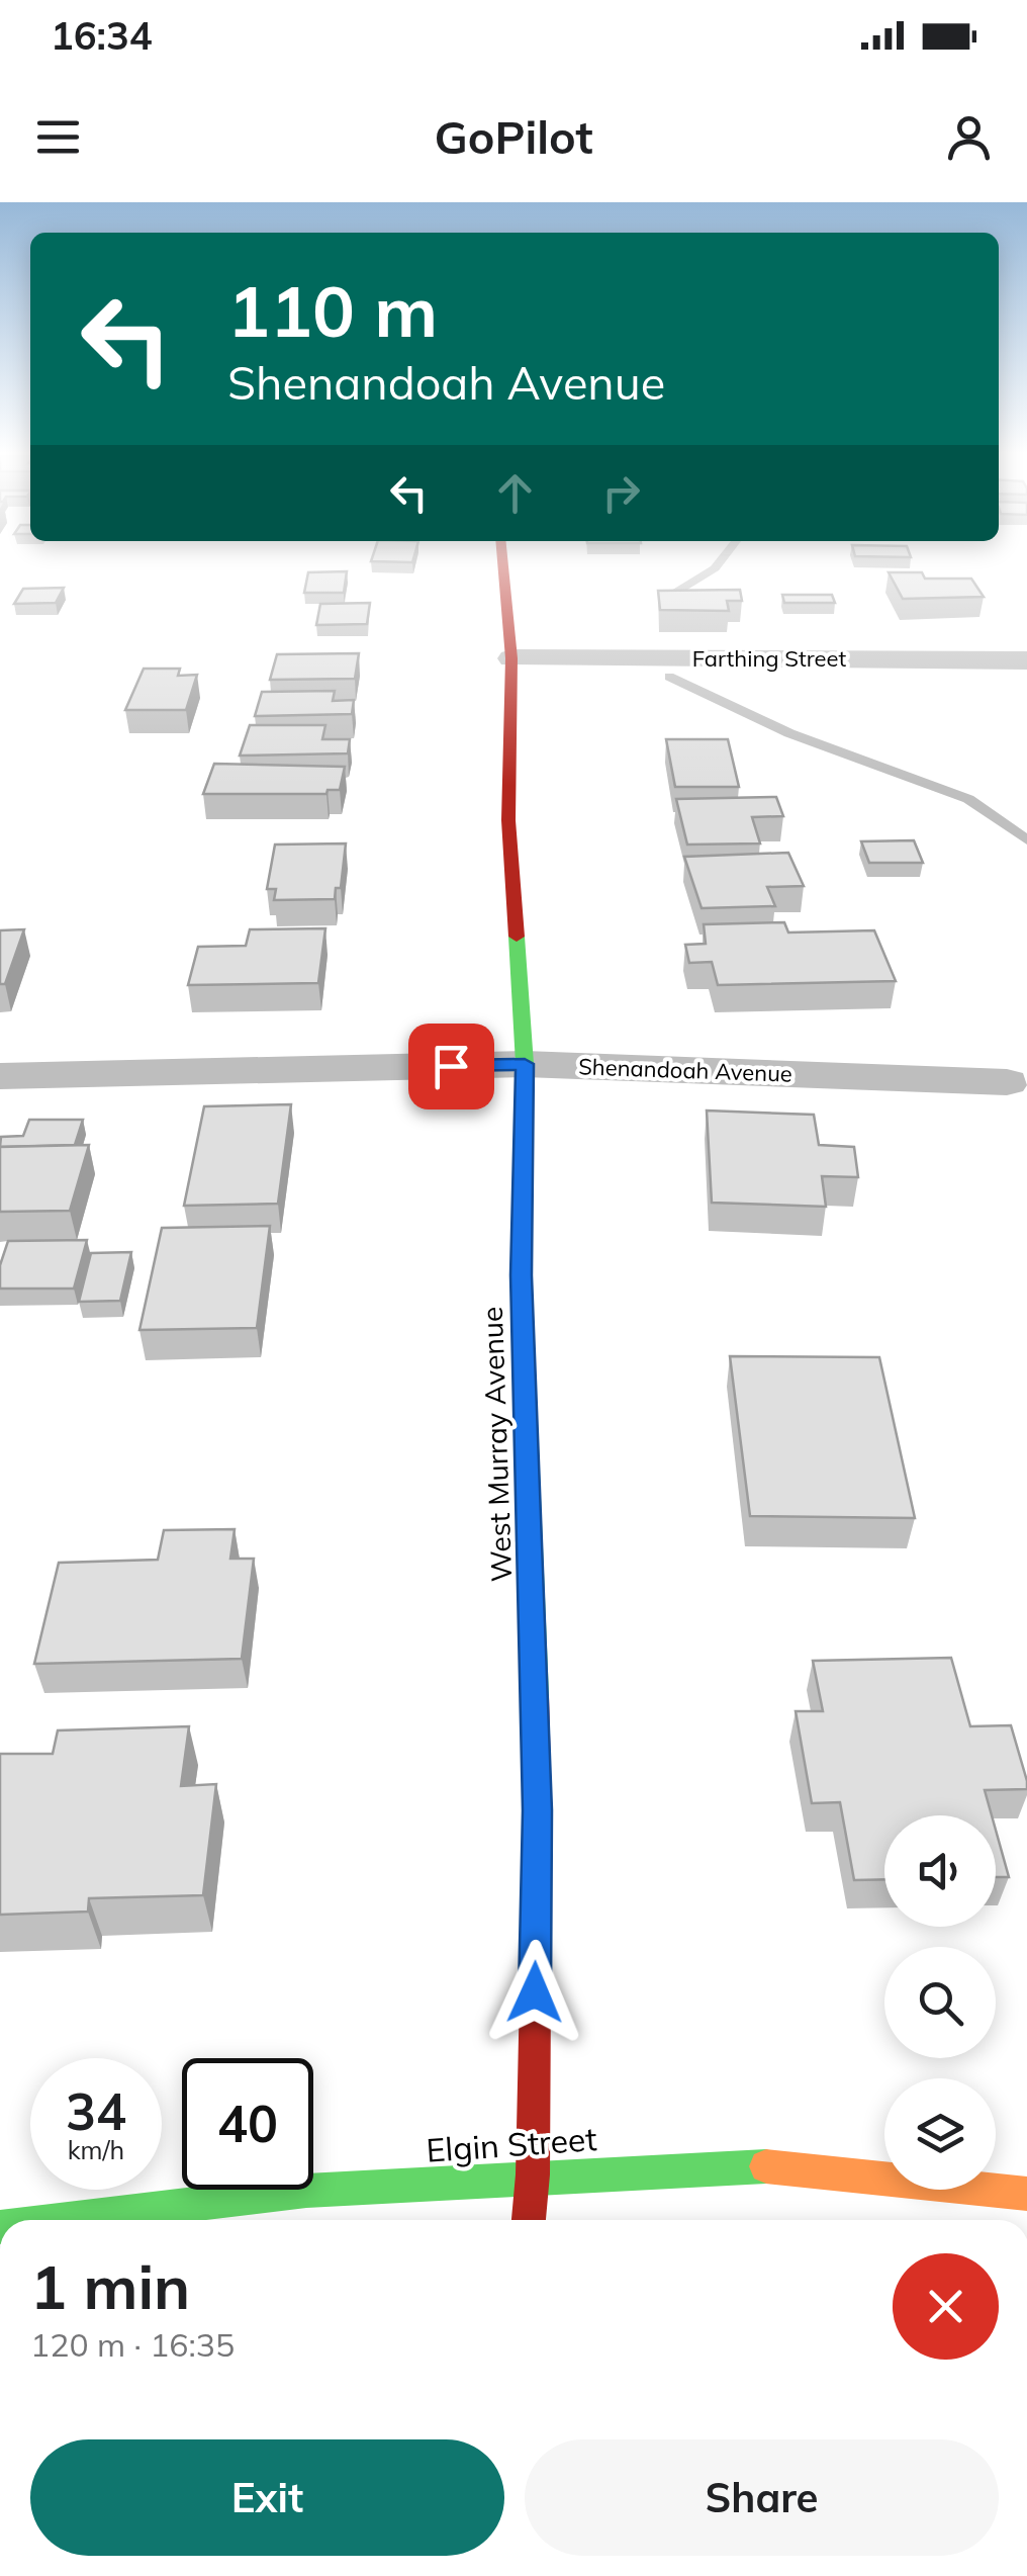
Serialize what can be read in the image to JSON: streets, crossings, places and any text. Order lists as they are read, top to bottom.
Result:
{
  "streets": {
    "street": [
      "Farthing Street",
      "Shenandoah Avenue",
      "West Murray Avenue",
      "Elgin Street"
    ]
  },
  "crossings": [
    ["Farthing Street", "West Murray Avenue"],
    ["Shenandoah Avenue", "West Murray Avenue"],
    ["West Murray Avenue", "Elgin Street"]
  ],
  "page": {
    "status": "16:34",
    "header": "GoPilot",
    "turn": ["110 m", "Shenandoah Avenue"],
    "speed": "34 km/h",
    "limit": "40",
    "heading": ["1 min", "120 m · 16:35"],
    "buttons": ["Exit", "Share"]
  }
}
